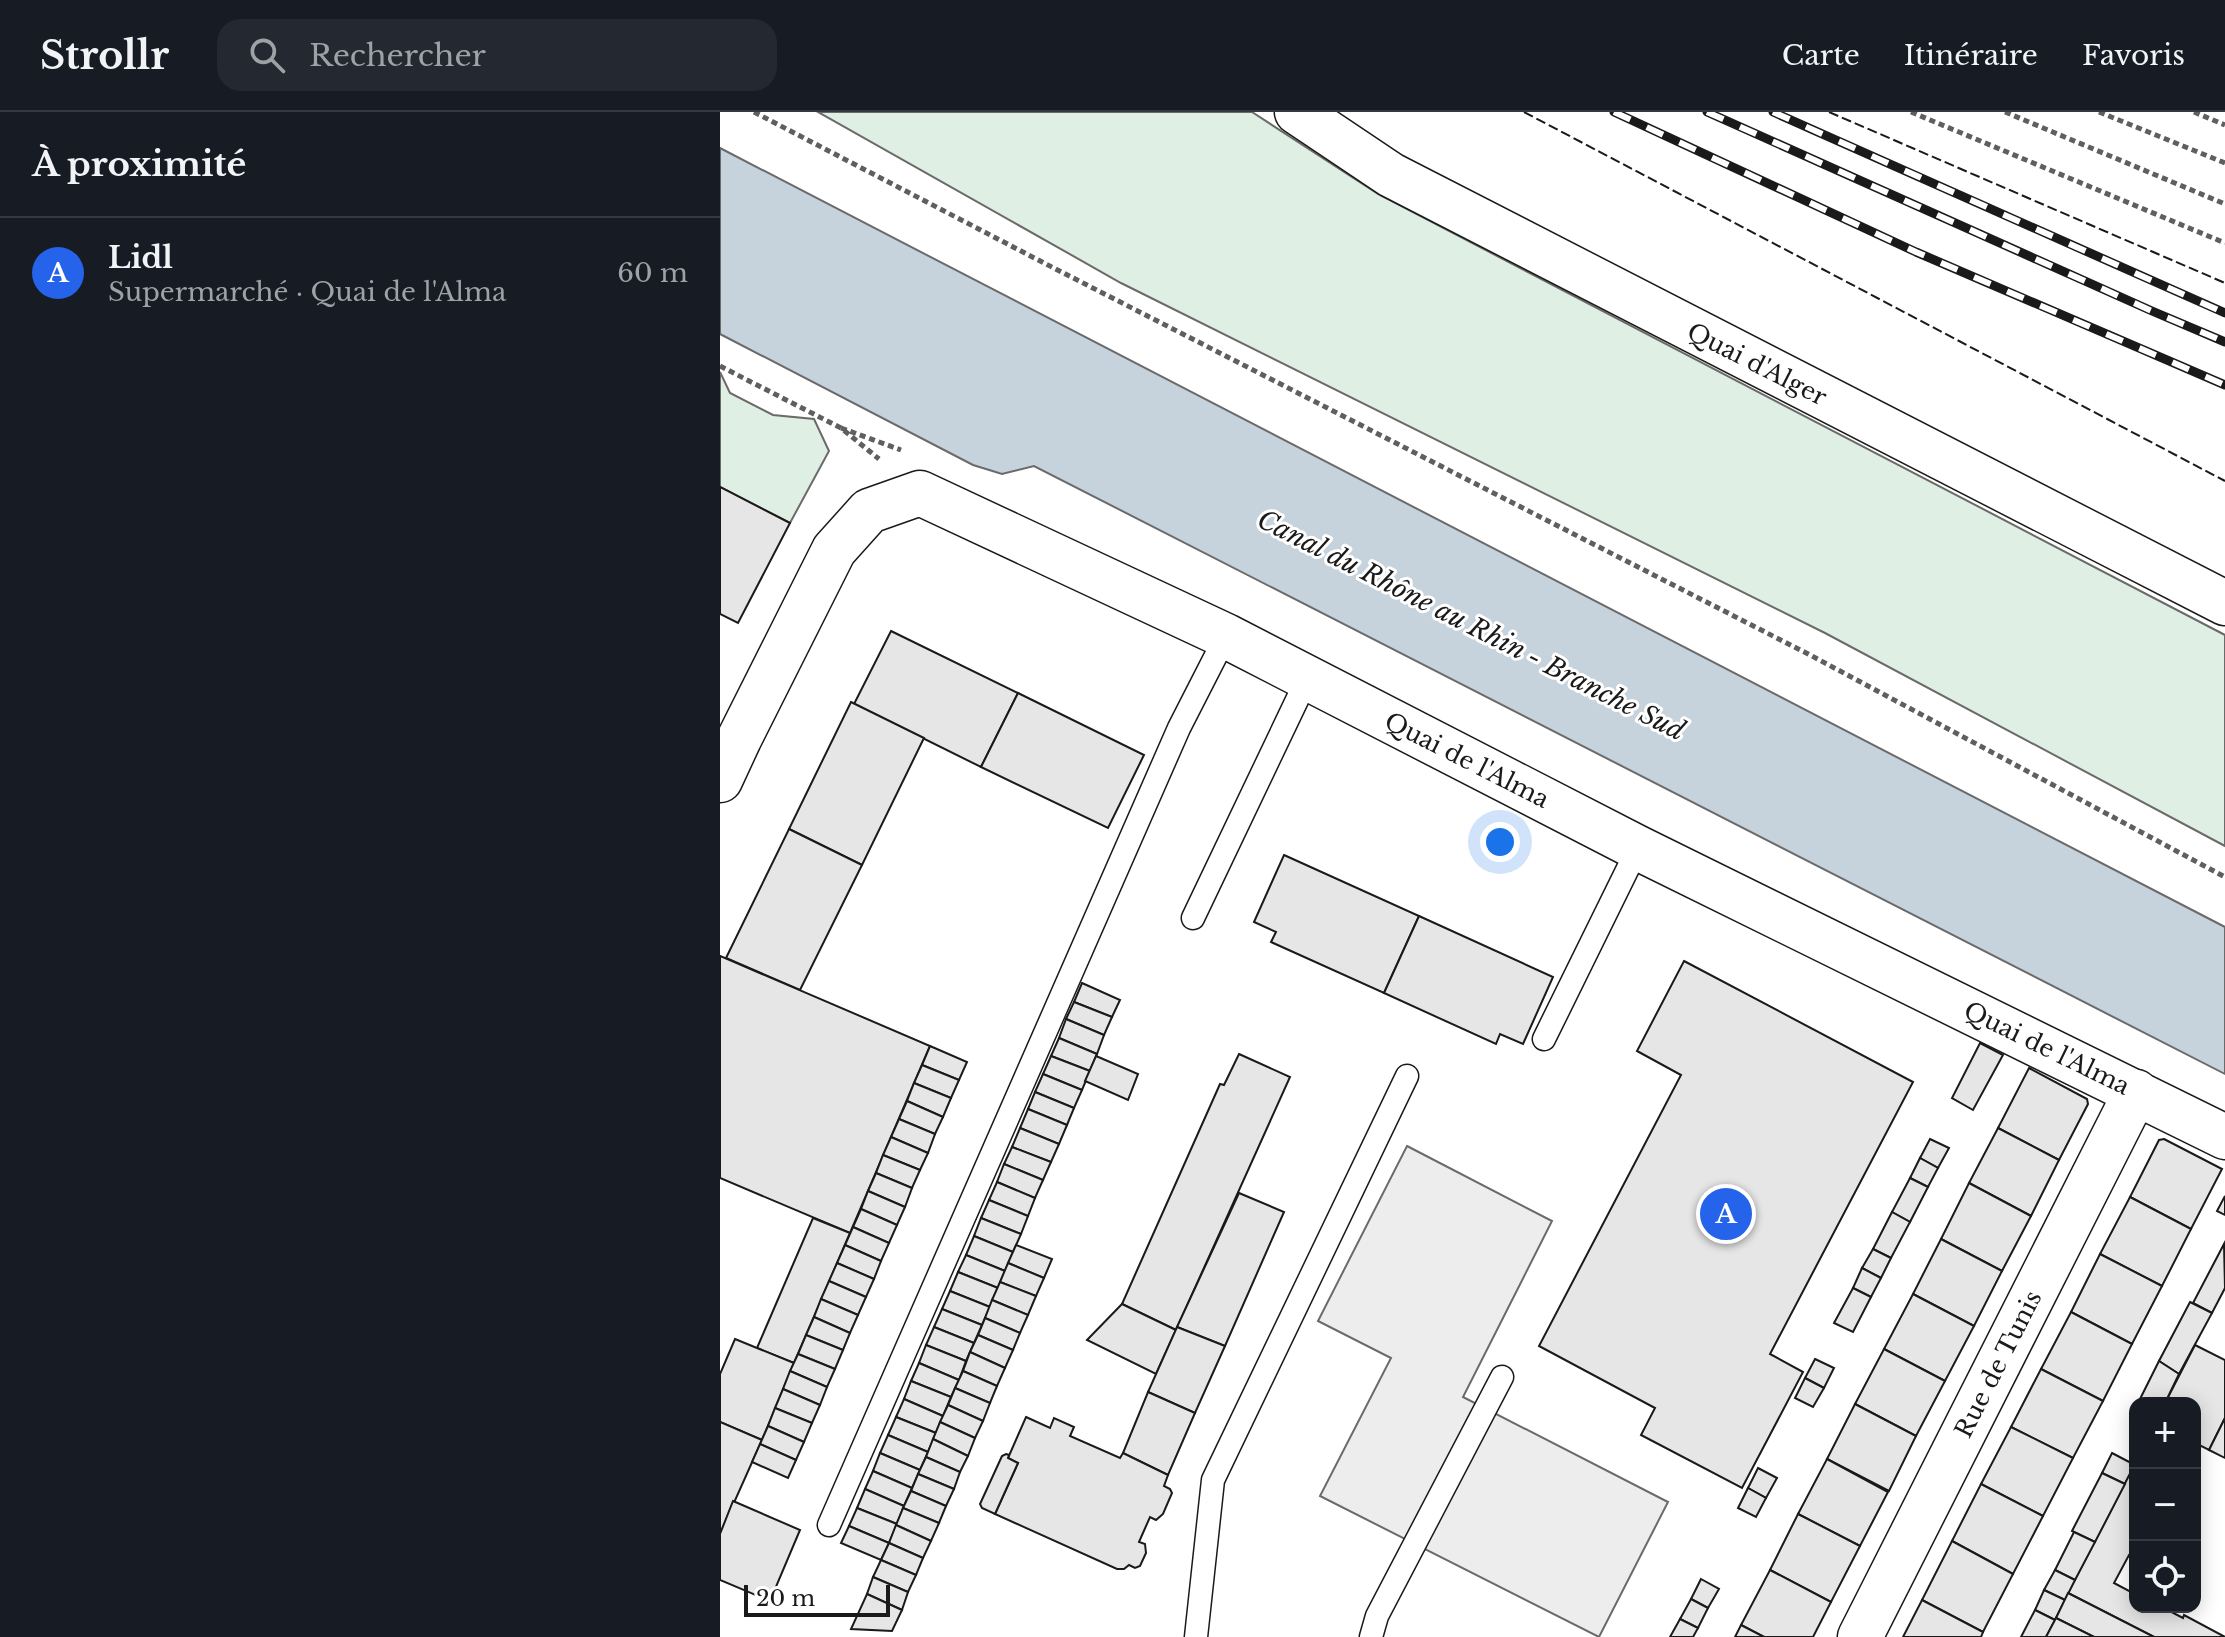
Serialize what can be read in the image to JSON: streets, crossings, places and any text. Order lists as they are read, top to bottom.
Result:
{
  "streets": {
    "street": ["Quai d'Alger", "Quai de l'Alma", "Rue de Tunis"]
  },
  "crossings": [
    ["Quai de l'Alma", "Rue de Tunis"]
  ],
  "water": ["Canal du Rhône au Rhin - Branche Sud"],
  "scale_bar": "20 m",
  "page": {
    "header": "Strollr",
    "search": "Rechercher",
    "nav": ["Carte", "Itinéraire", "Favoris"],
    "heading": "À proximité",
    "list": [
      {
        "mark": "A",
        "name": "Lidl",
        "note": "Supermarché · Quai de l'Alma",
        "value": "60 m"
      }
    ],
    "pins": "A",
    "map_buttons": ["+", "−"],
    "scale": "20 m"
  }
}
